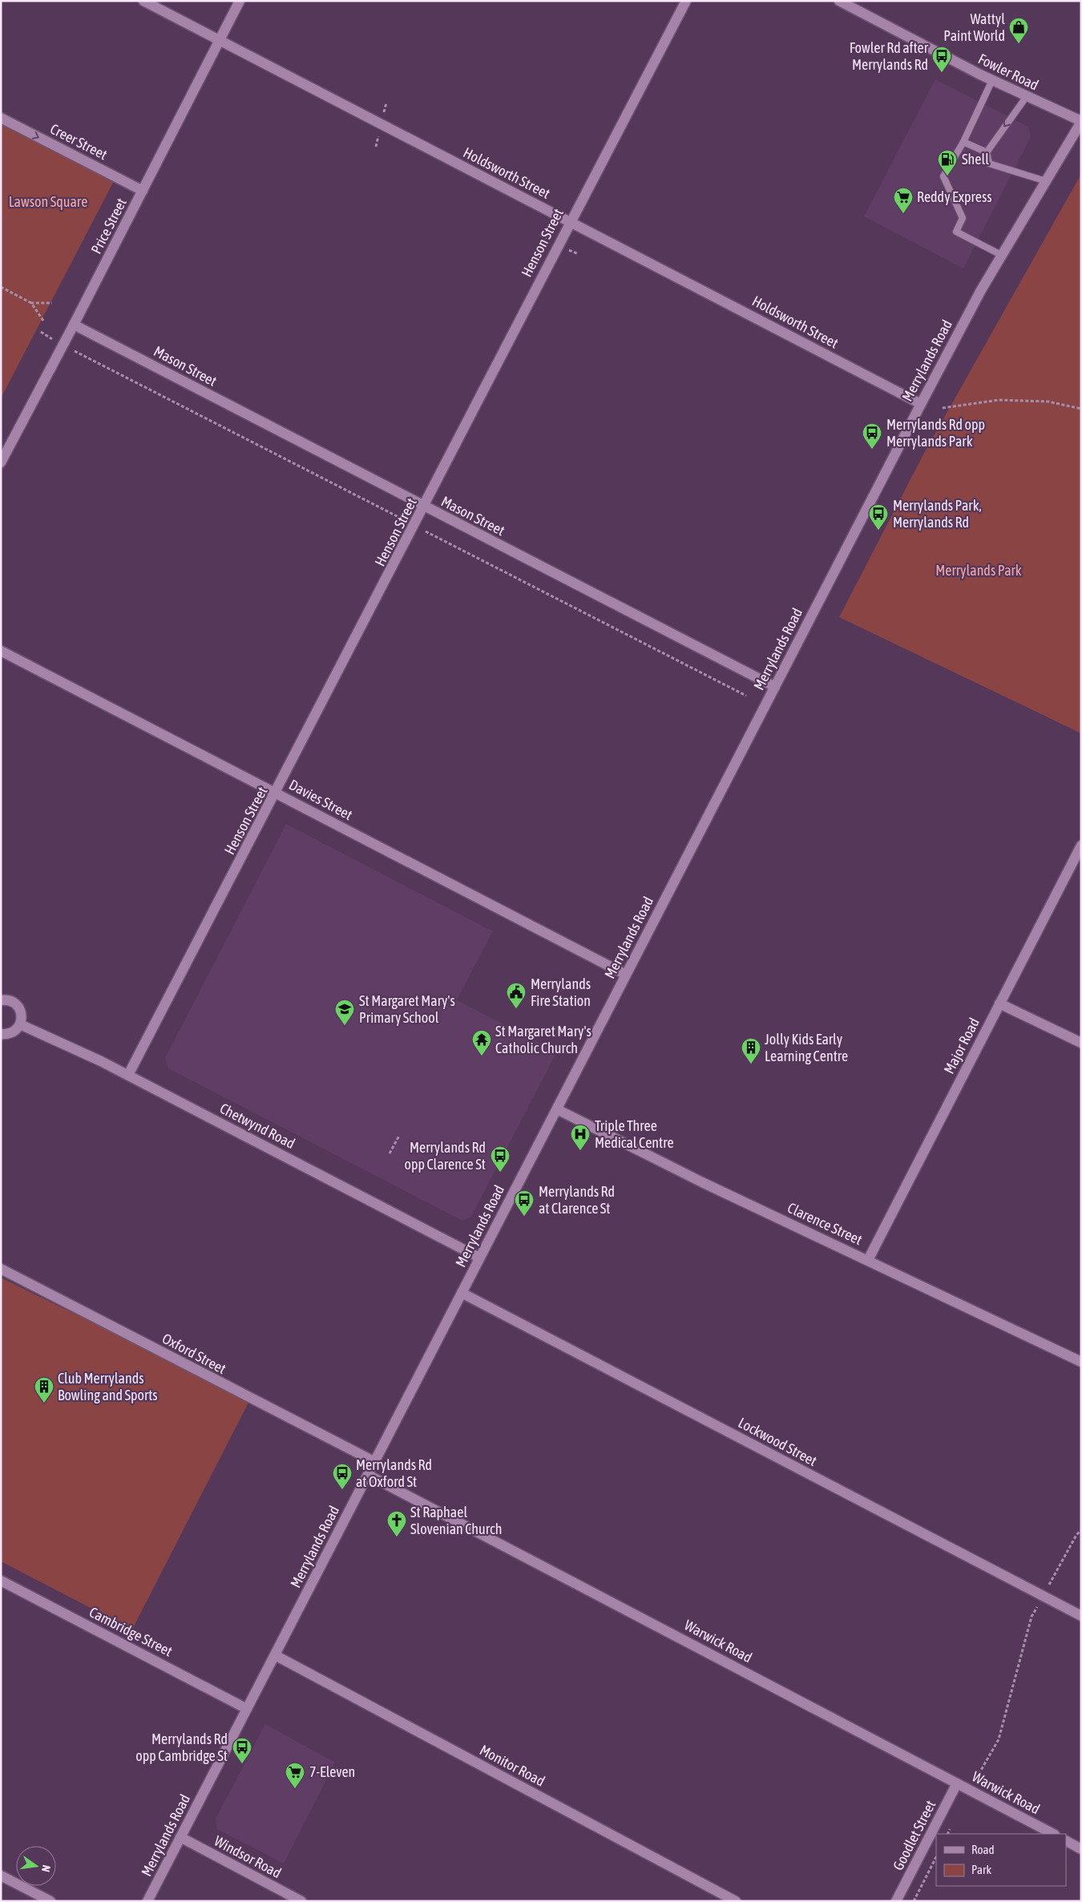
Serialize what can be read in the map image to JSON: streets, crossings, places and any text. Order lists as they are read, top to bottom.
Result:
{
  "streets": {
    "street": [
      "Fowler Road",
      "Creer Street",
      "Holdsworth Street",
      "Price Street",
      "Henson Street",
      "Merrylands Road",
      "Mason Street",
      "Davies Street",
      "Major Road",
      "Chetwynd Road",
      "Clarence Street",
      "Oxford Street",
      "Lockwood Street",
      "Cambridge Street",
      "Warwick Road",
      "Monitor Road",
      "Goodlet Street",
      "Windsor Road"
    ]
  },
  "crossings": [
    ["Fowler Road", "Merrylands Road"],
    ["Creer Street", "Price Street"],
    ["Holdsworth Street", "Price Street"],
    ["Holdsworth Street", "Henson Street"],
    ["Holdsworth Street", "Merrylands Road"],
    ["Price Street", "Mason Street"],
    ["Henson Street", "Mason Street"],
    ["Henson Street", "Davies Street"],
    ["Henson Street", "Chetwynd Road"],
    ["Merrylands Road", "Mason Street"],
    ["Merrylands Road", "Davies Street"],
    ["Merrylands Road", "Chetwynd Road"],
    ["Merrylands Road", "Clarence Street"],
    ["Merrylands Road", "Oxford Street"],
    ["Merrylands Road", "Lockwood Street"],
    ["Merrylands Road", "Cambridge Street"],
    ["Merrylands Road", "Warwick Road"],
    ["Merrylands Road", "Monitor Road"],
    ["Merrylands Road", "Windsor Road"],
    ["Major Road", "Clarence Street"],
    ["Warwick Road", "Goodlet Street"]
  ],
  "one_way": ["Creer Street"],
  "parks": ["Lawson Square", "Merrylands Park"],
  "places": {
    "shop": ["Wattyl Paint World"],
    "bus stop": [
      "Fowler Rd after Merrylands Rd",
      "Merrylands Rd opp Merrylands Park",
      "Merrylands Park, Merrylands Rd",
      "Merrylands Rd opp Clarence St",
      "Merrylands Rd at Clarence St",
      "Merrylands Rd at Oxford St",
      "Merrylands Rd opp Cambridge St"
    ],
    "fuel station": ["Shell"],
    "supermarket": ["Reddy Express", "7-Eleven"],
    "public building": ["Merrylands Fire Station"],
    "school or university": ["St Margaret Mary's Primary School"],
    "temple": ["St Margaret Mary's Catholic Church"],
    "building": ["Jolly Kids Early Learning Centre", "Club Merrylands Bowling and Sports"],
    "hospital": ["Triple Three Medical Centre"],
    "church": ["St Raphael Slovenian Church"]
  },
  "legend": ["Road", "Park"],
  "north": "right"
}
